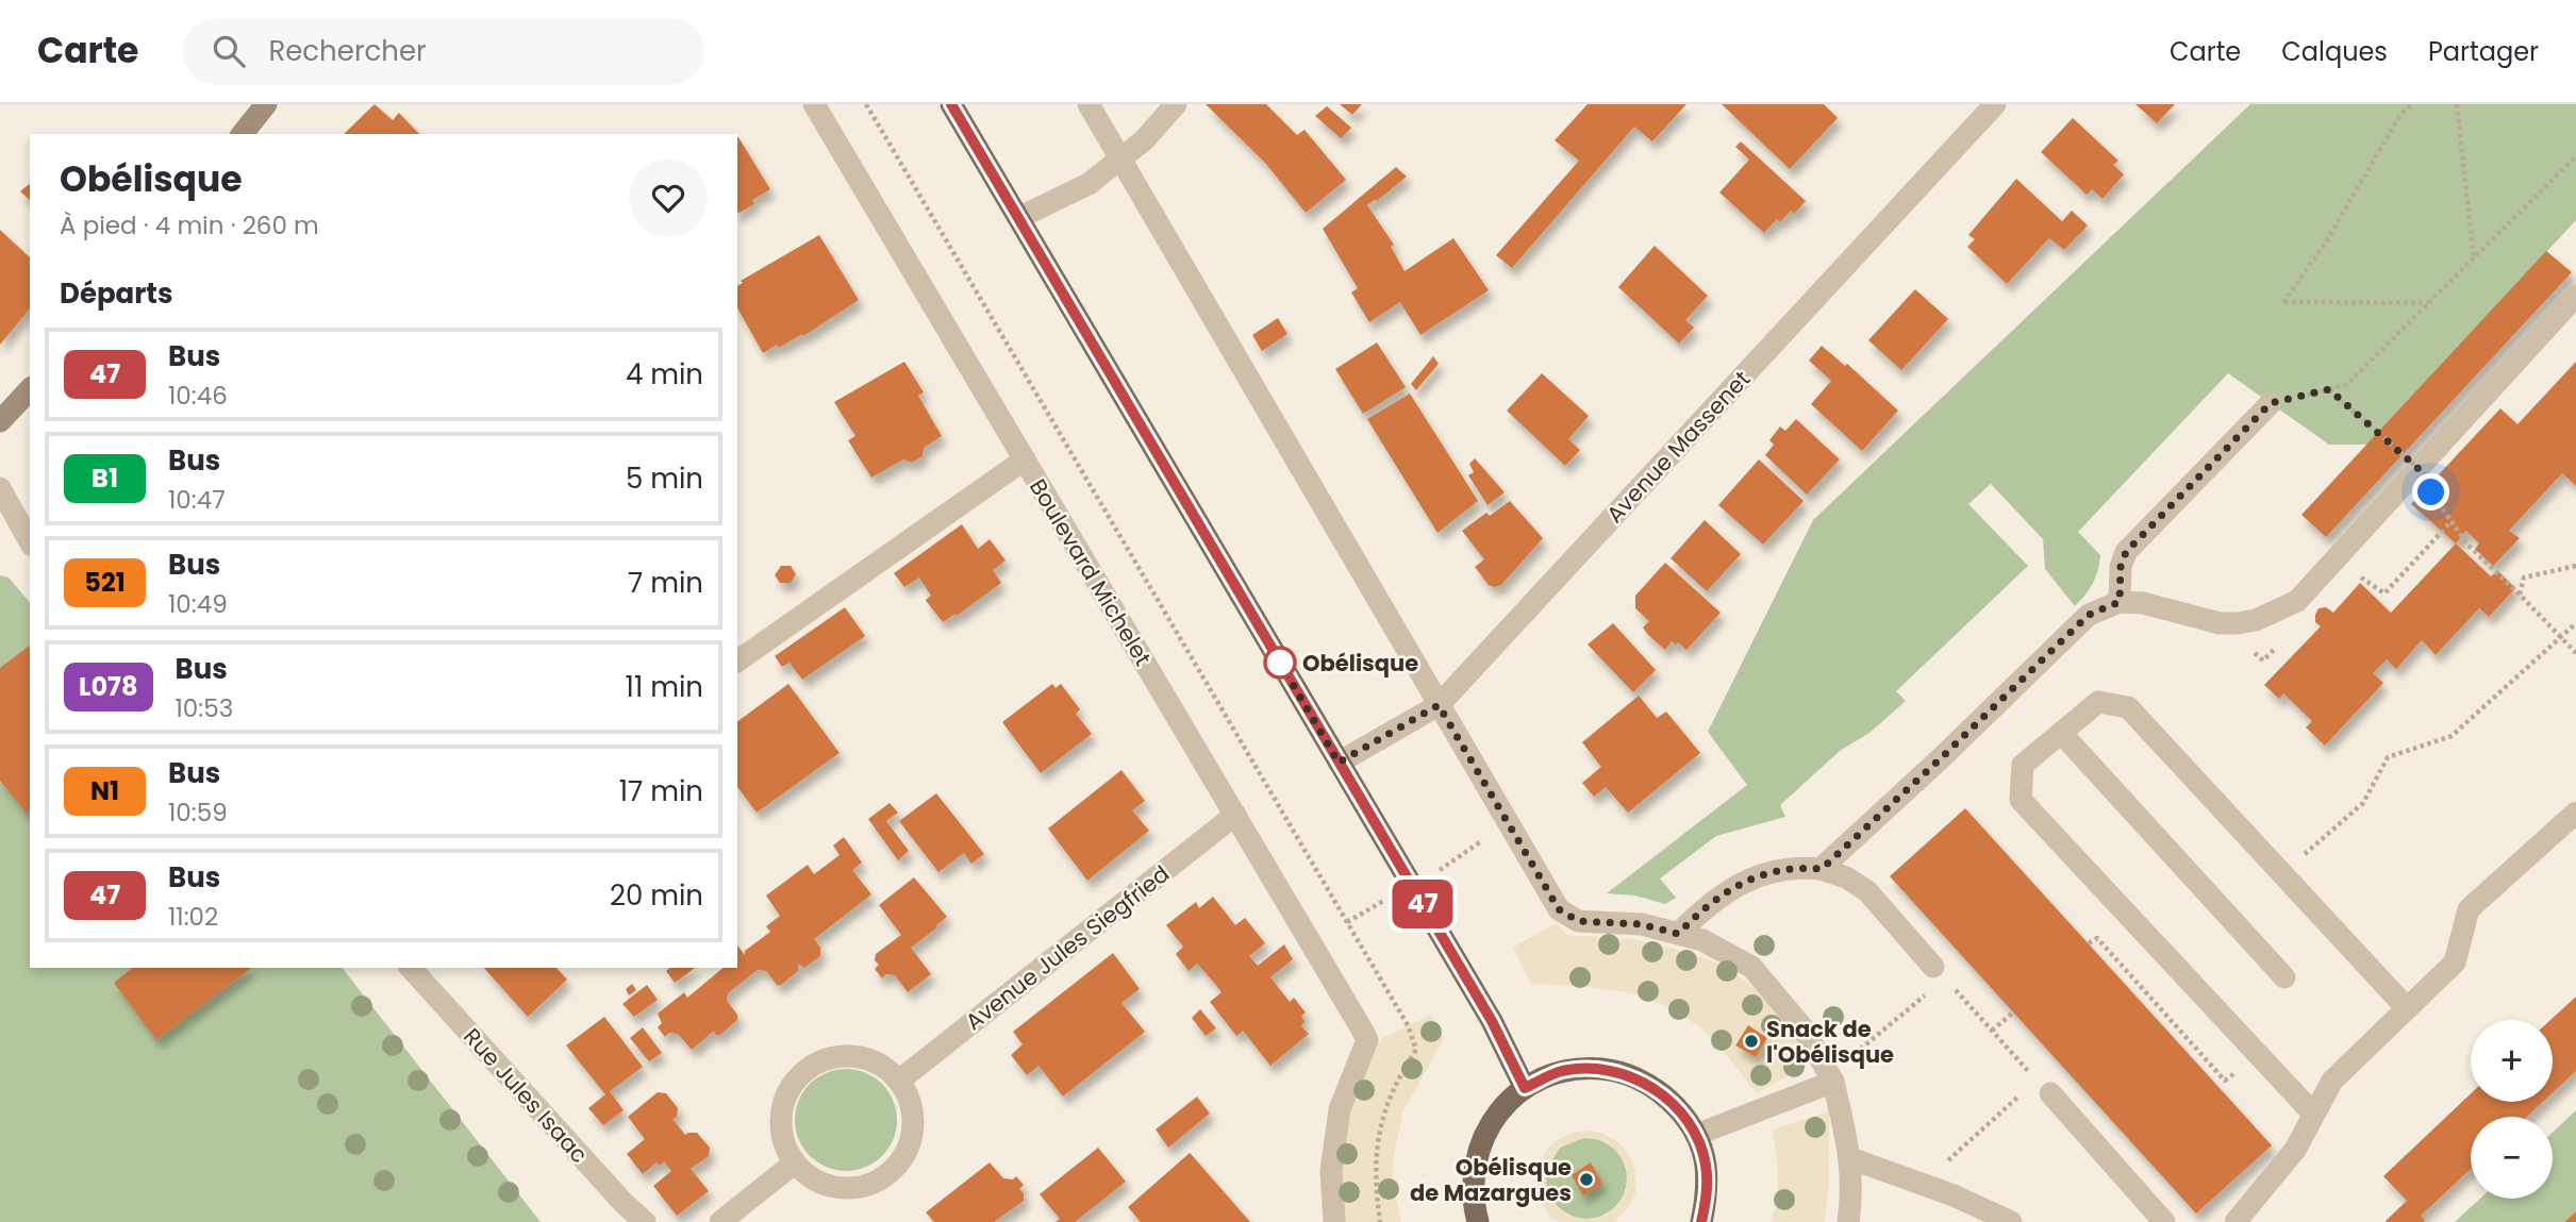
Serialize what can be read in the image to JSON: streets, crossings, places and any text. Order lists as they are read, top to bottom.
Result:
{
  "streets": {
    "street": [
      "Avenue Massenet",
      "Boulevard Michelet",
      "Avenue Jules Siegfried",
      "Rue Jules Isaac"
    ]
  },
  "crossings": [
    ["Boulevard Michelet", "Avenue Jules Siegfried"]
  ],
  "places": ["Obélisque", "Snack de l'Obélisque", "Obélisque de Mazargues"],
  "lines": ["bus line 47"],
  "page": {
    "header": "Carte",
    "search": "Rechercher",
    "nav": ["Carte", "Calques", "Partager"],
    "on_map": "47",
    "heading": [
      ["Obélisque", "À pied · 4 min · 260 m"],
      "Départs"
    ],
    "list": [
      {
        "mark": "47",
        "name": "Bus",
        "note": "10:46",
        "value": "4 min"
      },
      {
        "mark": "B1",
        "name": "Bus",
        "note": "10:47",
        "value": "5 min"
      },
      {
        "mark": "521",
        "name": "Bus",
        "note": "10:49",
        "value": "7 min"
      },
      {
        "mark": "L078",
        "name": "Bus",
        "note": "10:53",
        "value": "11 min"
      },
      {
        "mark": "N1",
        "name": "Bus",
        "note": "10:59",
        "value": "17 min"
      },
      {
        "mark": "47",
        "name": "Bus",
        "note": "11:02",
        "value": "20 min"
      }
    ],
    "map_buttons": ["+", "−"]
  }
}
